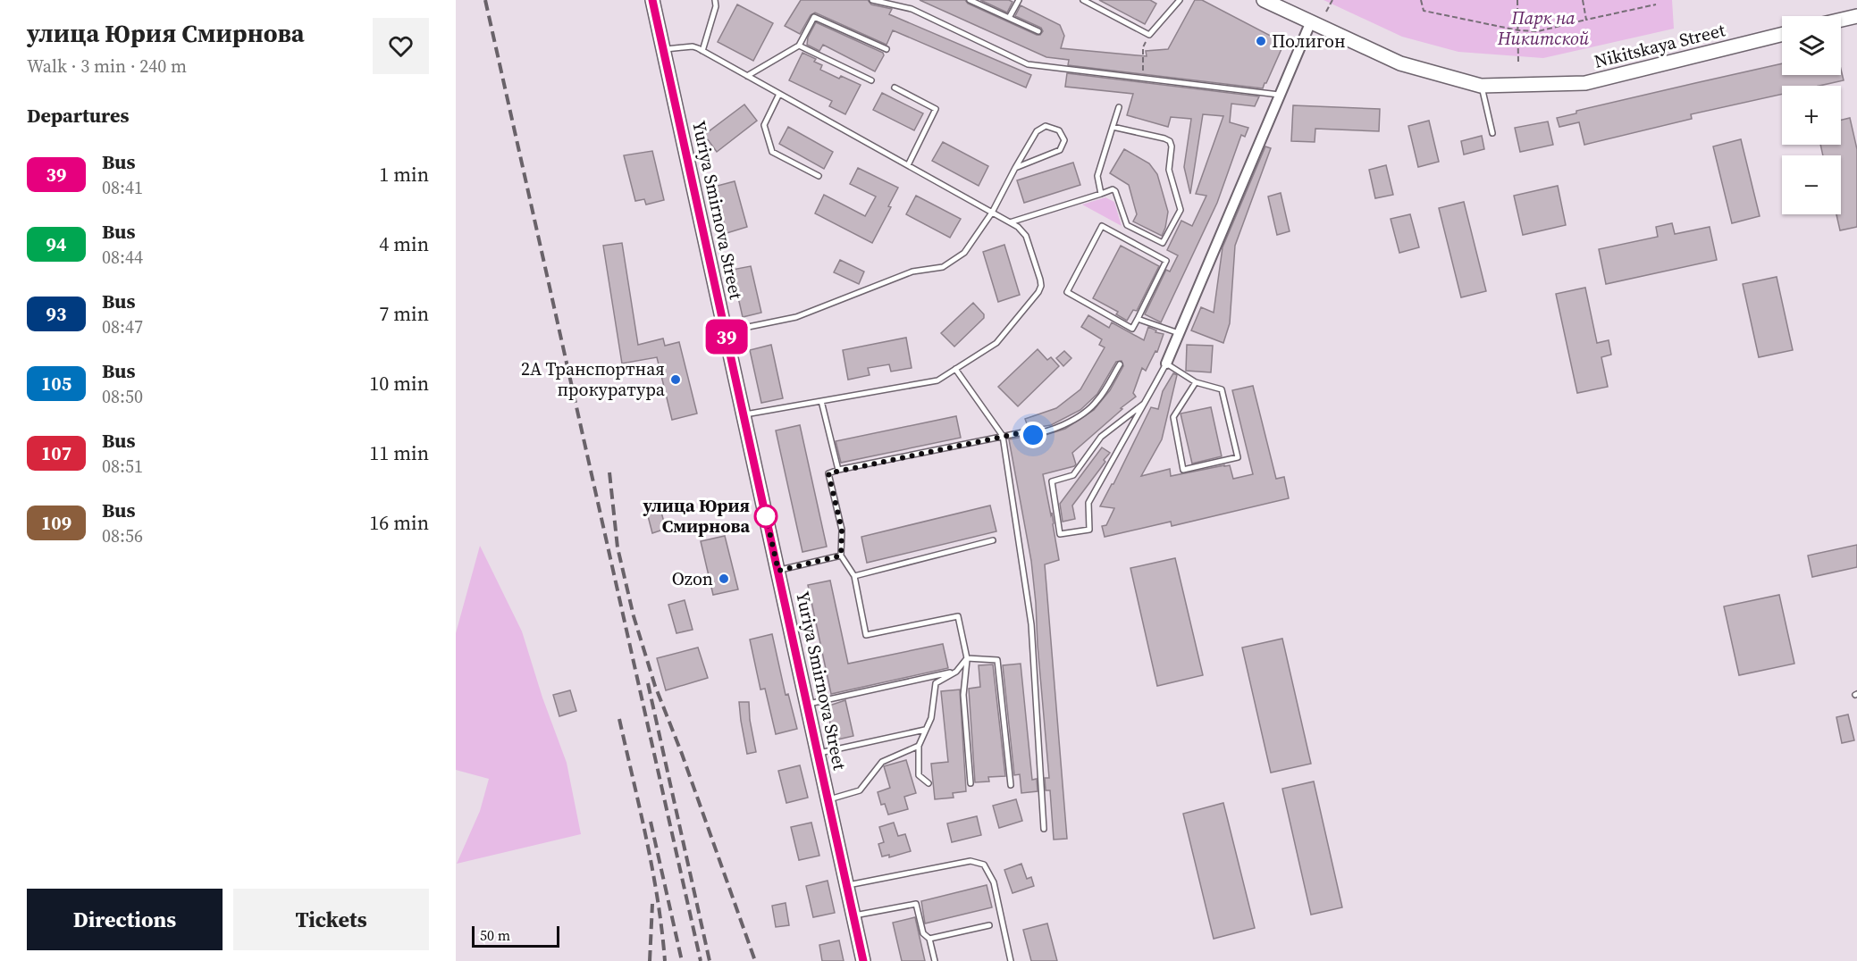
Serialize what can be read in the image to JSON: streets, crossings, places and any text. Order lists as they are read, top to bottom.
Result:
{
  "streets": {
    "main road": ["Nikitskaya Street", "Yuriya Smirnova Street"]
  },
  "parks": ["Парк на Никитской"],
  "places": [
    "Полигон",
    "2А Транспортная прокуратура",
    "улица Юрия Смирнова",
    "Ozon"
  ],
  "lines": ["bus line 39"],
  "scale_bar": "50 m",
  "page": {
    "heading": [
      ["улица Юрия Смирнова", "Walk · 3 min · 240 m"],
      "Departures"
    ],
    "on_map": "39",
    "map_buttons": ["+", "−"],
    "list": [
      {
        "mark": "39",
        "name": "Bus",
        "note": "08:41",
        "value": "1 min"
      },
      {
        "mark": "94",
        "name": "Bus",
        "note": "08:44",
        "value": "4 min"
      },
      {
        "mark": "93",
        "name": "Bus",
        "note": "08:47",
        "value": "7 min"
      },
      {
        "mark": "105",
        "name": "Bus",
        "note": "08:50",
        "value": "10 min"
      },
      {
        "mark": "107",
        "name": "Bus",
        "note": "08:51",
        "value": "11 min"
      },
      {
        "mark": "109",
        "name": "Bus",
        "note": "08:56",
        "value": "16 min"
      }
    ],
    "buttons": ["Directions", "Tickets"],
    "scale": "50 m"
  }
}
